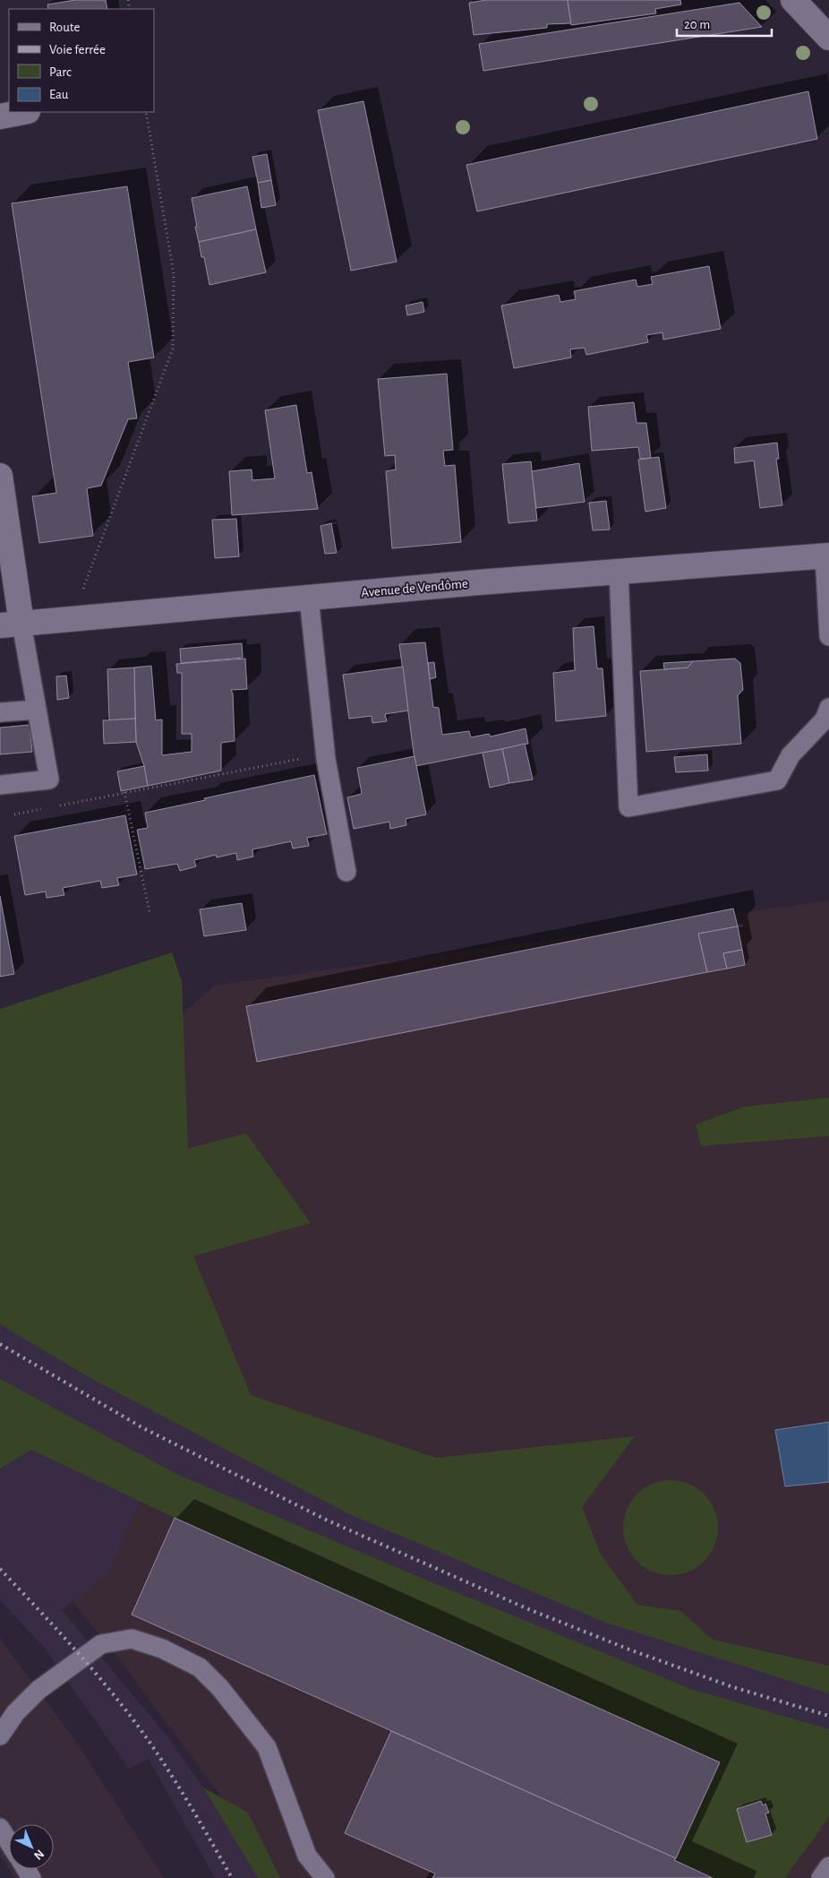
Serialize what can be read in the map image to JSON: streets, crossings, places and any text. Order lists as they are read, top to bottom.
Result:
{
  "streets": {
    "main road": ["Avenue de Vendôme"]
  },
  "legend": [
    "Route",
    "Voie ferrée",
    "Parc",
    "Eau"
  ],
  "scale_bar": "20 m",
  "north": "bottom right"
}
